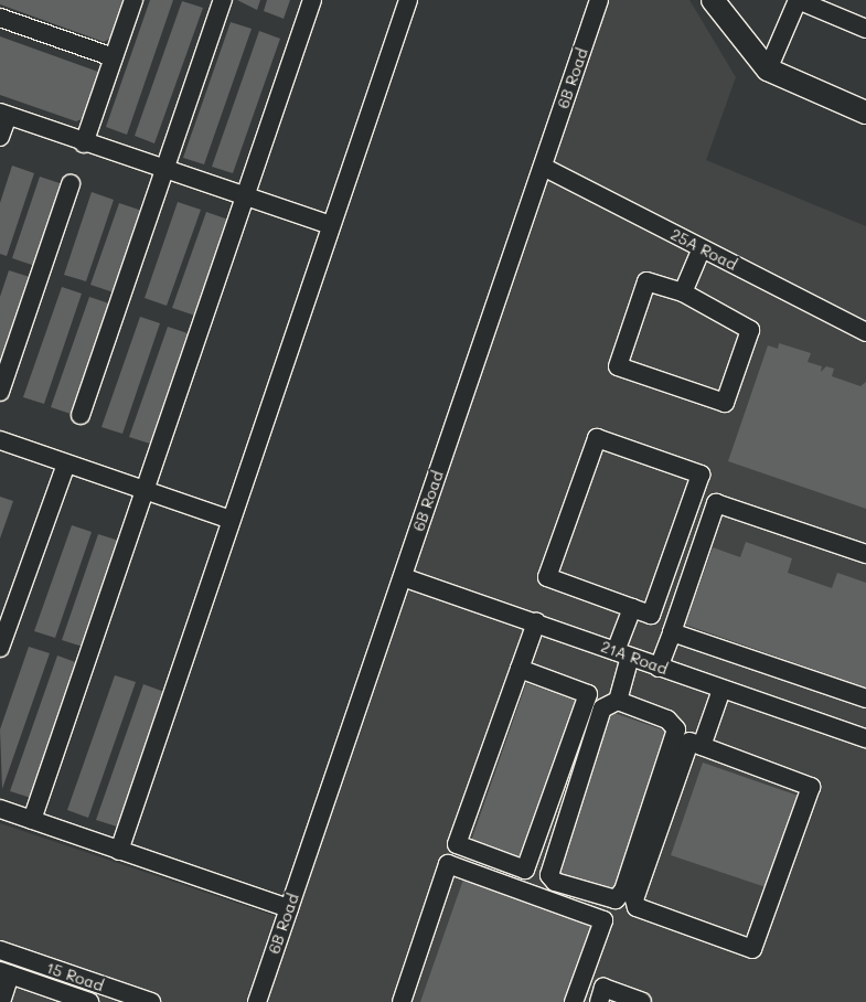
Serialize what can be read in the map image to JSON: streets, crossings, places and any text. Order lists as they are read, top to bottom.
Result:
{
  "streets": {
    "street": [
      "6B Road",
      "25A Road",
      "21A Road",
      "15 Road"
    ]
  },
  "crossings": [
    ["6B Road", "25A Road"],
    ["6B Road", "21A Road"]
  ]
}
